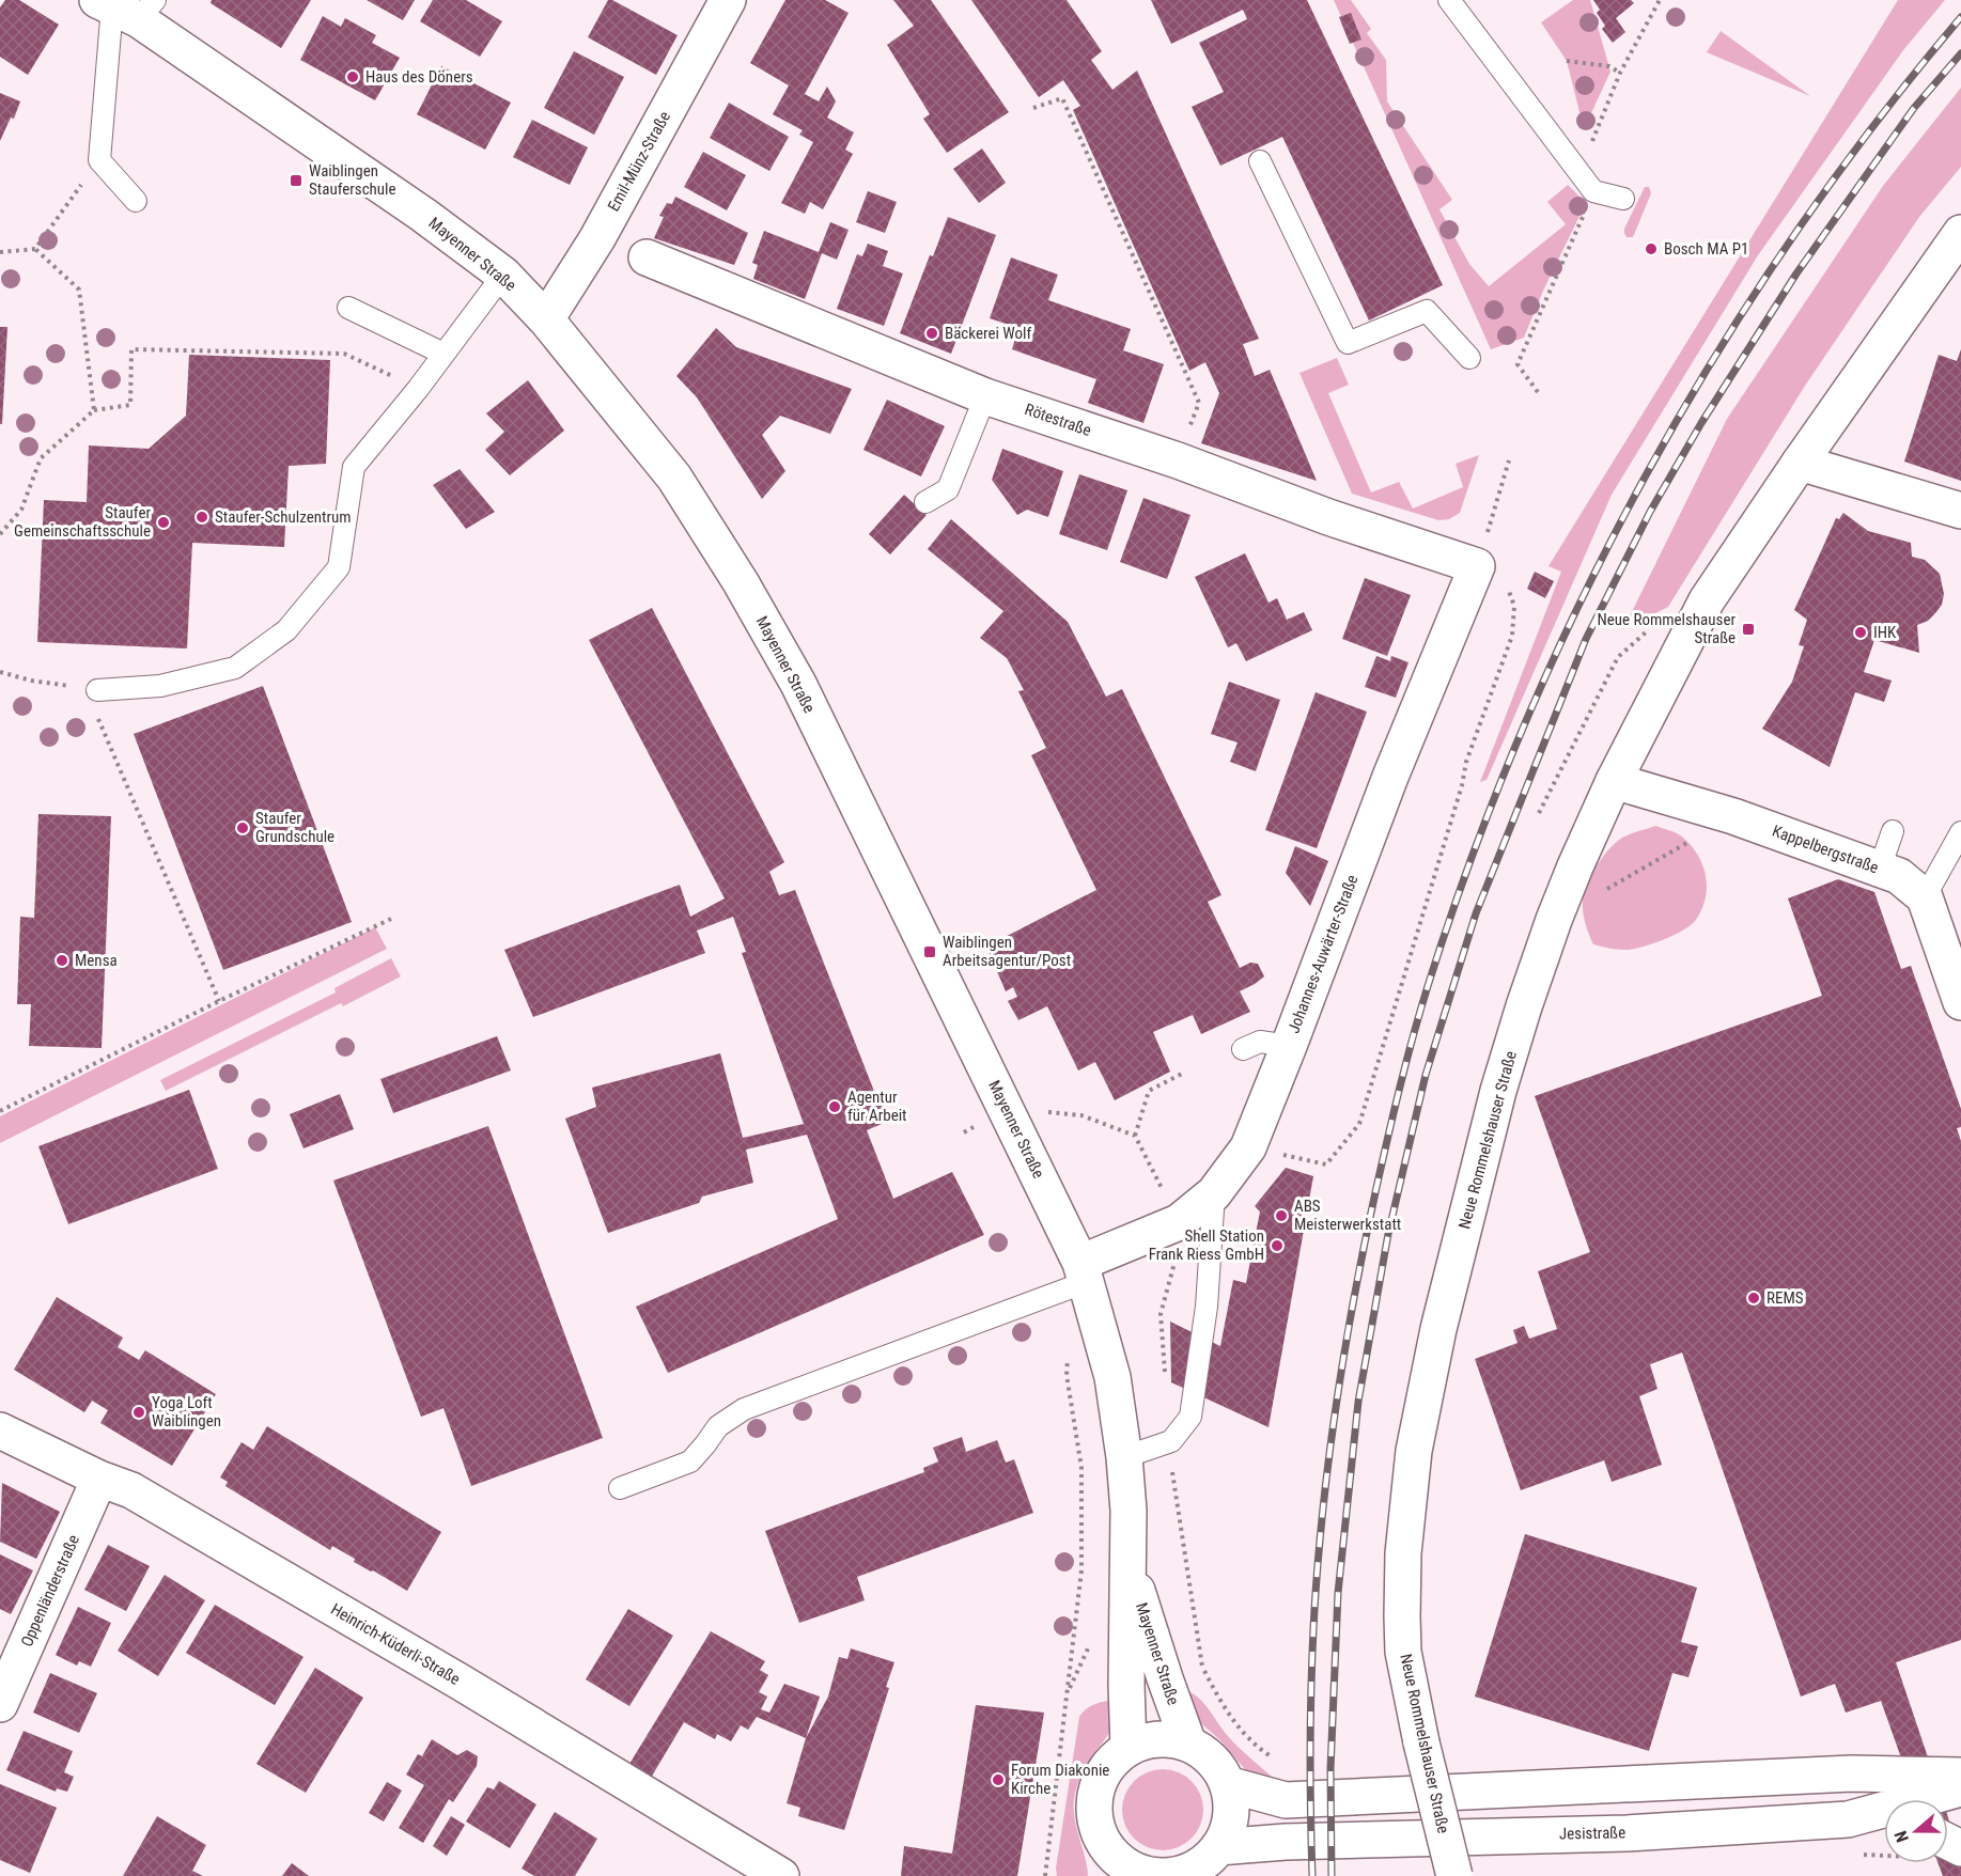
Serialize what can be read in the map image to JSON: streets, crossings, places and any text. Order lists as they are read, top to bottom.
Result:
{
  "streets": {
    "street": [
      "Emil-Münz-Straße",
      "Mayenner Straße",
      "Rötestraße",
      "Kappelbergstraße",
      "Johannes-Auwärter-Straße",
      "Neue Rommelshauser Straße",
      "Oppenländerstraße",
      "Heinrich-Küderli-Straße",
      "Jesistraße"
    ]
  },
  "crossings": [
    ["Emil-Münz-Straße", "Mayenner Straße"],
    ["Mayenner Straße", "Johannes-Auwärter-Straße"],
    ["Mayenner Straße", "Jesistraße"],
    ["Rötestraße", "Johannes-Auwärter-Straße"],
    ["Kappelbergstraße", "Neue Rommelshauser Straße"],
    ["Oppenländerstraße", "Heinrich-Küderli-Straße"]
  ],
  "places": {
    "other": [
      "Haus des Döners",
      "Bosch MA P1",
      "Bäckerei Wolf",
      "Staufer-Schulzentrum",
      "Staufer Gemeinschaftsschule",
      "IHK",
      "Staufer Grundschule",
      "Mensa",
      "Agentur für Arbeit",
      "ABS Meisterwerkstatt",
      "Shell Station Frank Riess GmbH",
      "REMS",
      "Yoga Loft Waiblingen",
      "Forum Diakonie Kirche"
    ],
    "transit": ["Waiblingen Stauferschule", "Neue Rommelshauser Straße", "Waiblingen Arbeitsagentur/Post"]
  },
  "north": "left"
}
